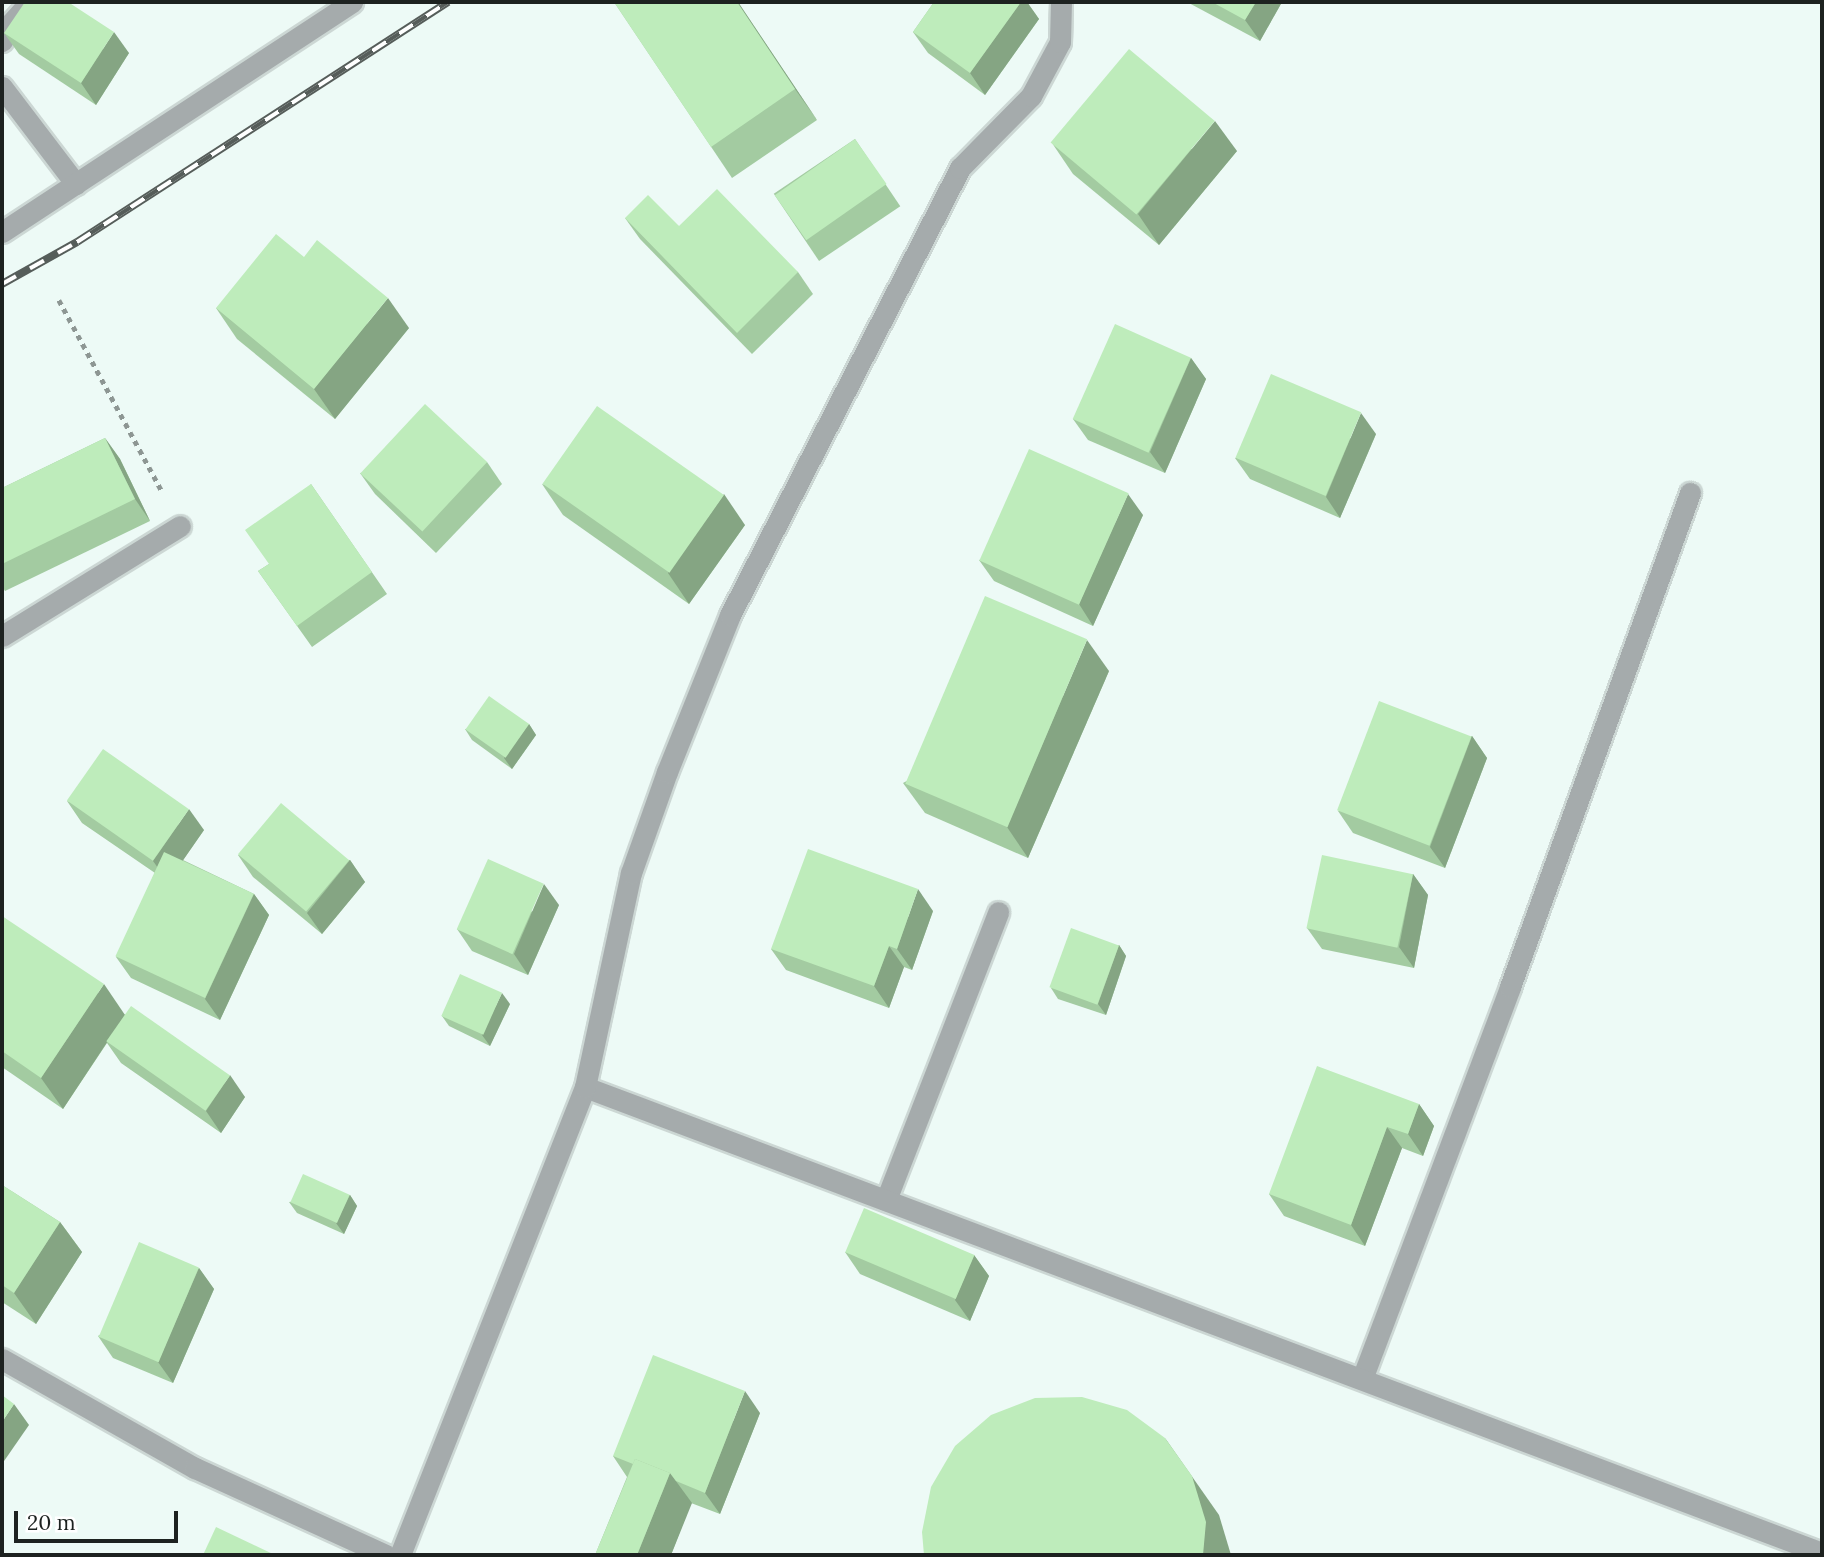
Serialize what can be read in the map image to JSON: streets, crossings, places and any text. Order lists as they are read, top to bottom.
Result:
{
  "scale_bar": "20 m"
}
